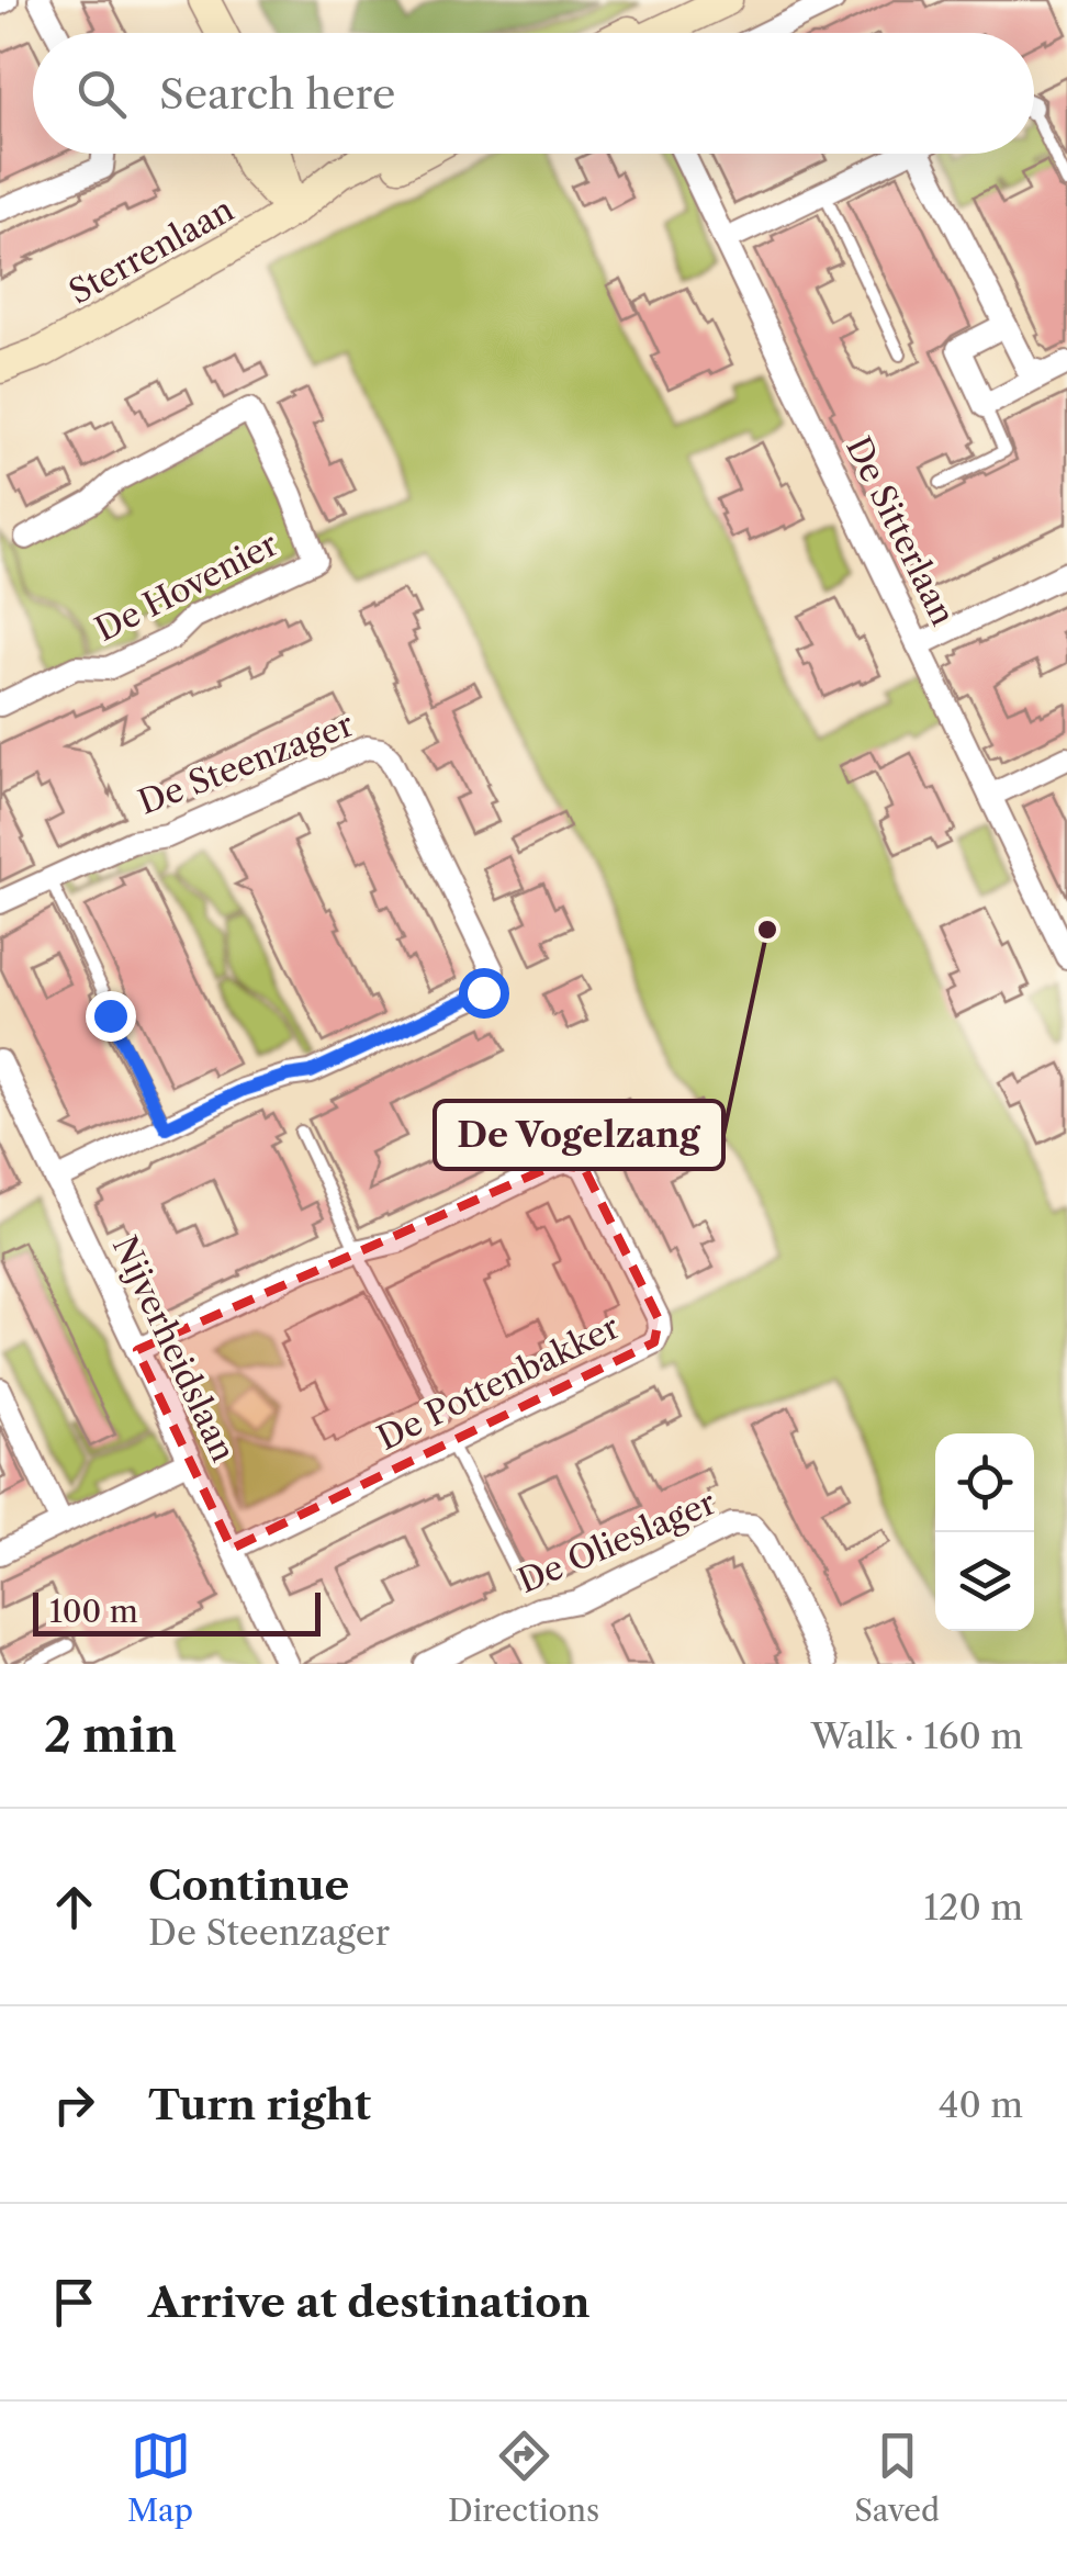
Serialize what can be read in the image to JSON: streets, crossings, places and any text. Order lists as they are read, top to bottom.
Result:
{
  "streets": {
    "street": [
      "Sterrenlaan",
      "De Sitterlaan",
      "De Hovenier",
      "De Steenzager",
      "Nijverheidslaan",
      "De Pottenbakker",
      "De Olieslager"
    ]
  },
  "crossings": [
    ["De Steenzager", "Nijverheidslaan"],
    ["Nijverheidslaan", "De Pottenbakker"]
  ],
  "places": ["De Vogelzang"],
  "scale_bar": "100 m",
  "page": {
    "search": "Search here",
    "scale": "100 m",
    "heading": ["2 min", "Walk · 160 m"],
    "list": [
      ["Continue", "De Steenzager", "120 m"],
      ["Turn right", "40 m"],
      "Arrive at destination"
    ],
    "nav": ["Map", "Directions", "Saved"]
  }
}
